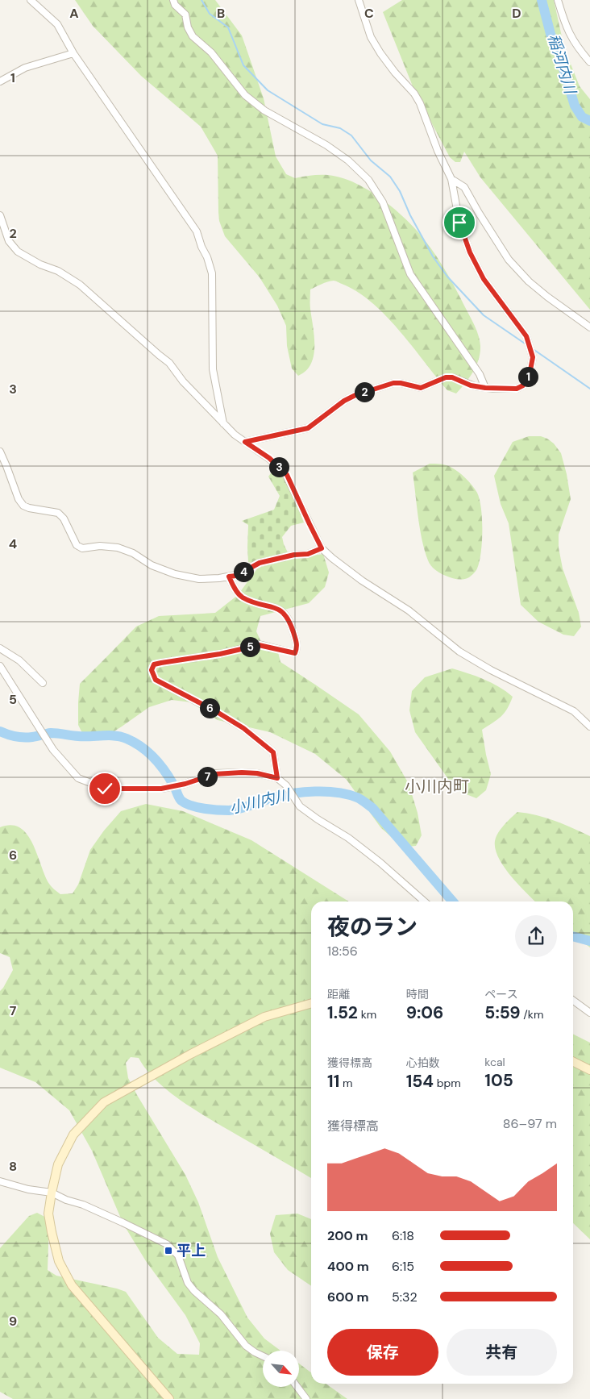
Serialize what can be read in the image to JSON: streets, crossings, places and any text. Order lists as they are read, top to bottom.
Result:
{
  "districts": ["小川内町"],
  "water": ["稲河内川", "小川内川"],
  "places": {
    "transit": ["平上"]
  },
  "north": "bottom right",
  "page": {
    "pins": [
      "1",
      "2",
      "3",
      "4",
      "5",
      "6",
      "7"
    ],
    "heading": ["夜のラン", "18:56"],
    "stats": [
      ["距離", "1.52 km"],
      ["時間", "9:06"],
      ["ペース", "5:59 /km"],
      ["獲得標高", "11 m"],
      ["心拍数", "154 bpm"],
      ["kcal", "105"]
    ],
    "chart": ["獲得標高", "86–97 m"],
    "list": [
      {
        "name": "200 m",
        "note": "6:18"
      },
      {
        "name": "400 m",
        "note": "6:15"
      },
      {
        "name": "600 m",
        "note": "5:32"
      }
    ],
    "buttons": ["保存", "共有"]
  },
  "grid": {
    "columns": [
      "A",
      "B",
      "C",
      "D"
    ],
    "rows": [
      "1",
      "2",
      "3",
      "4",
      "5",
      "6",
      "7",
      "8",
      "9"
    ]
  }
}
